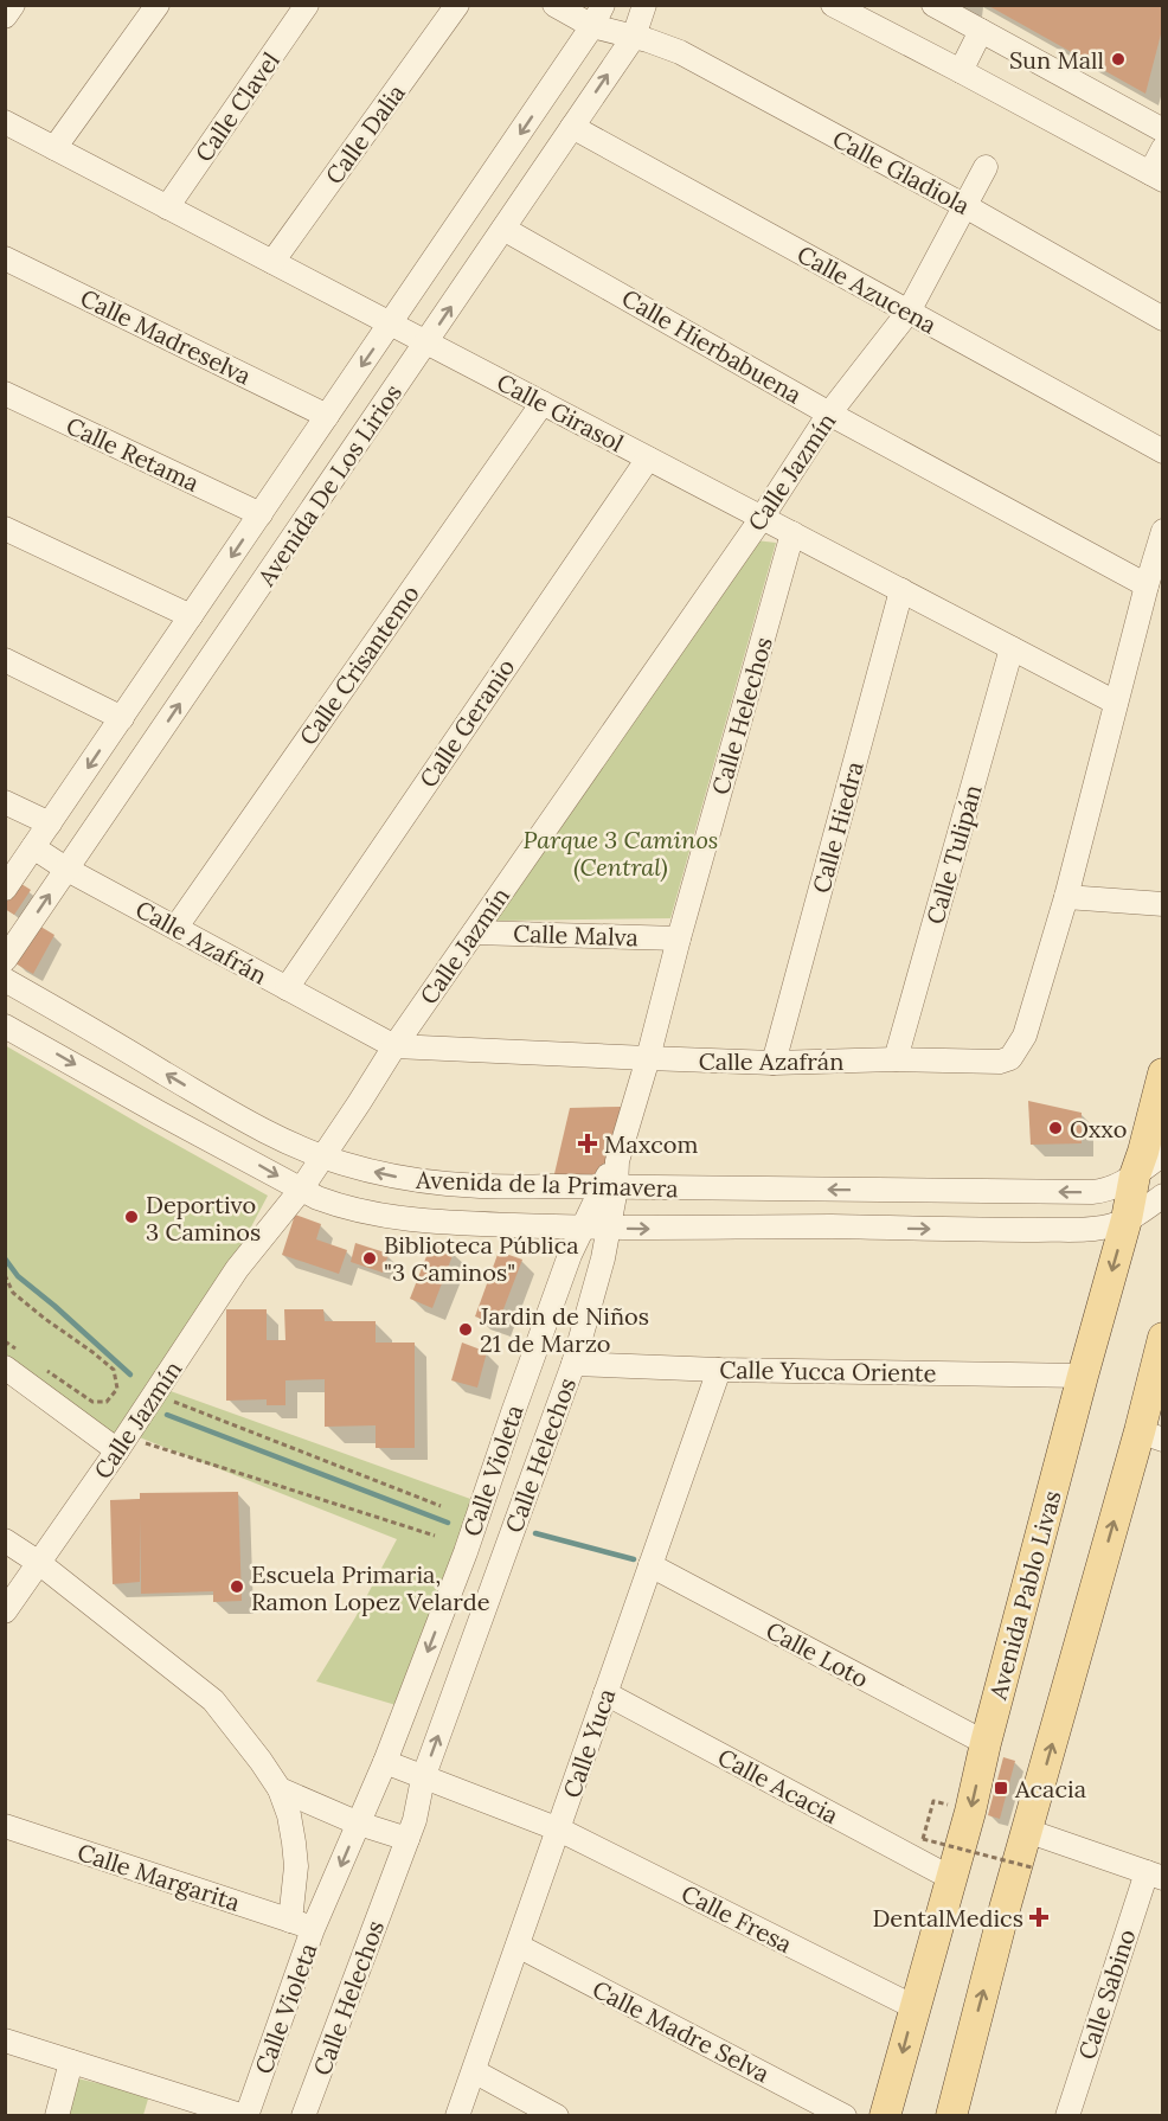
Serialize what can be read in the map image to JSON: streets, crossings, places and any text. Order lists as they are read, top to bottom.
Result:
{
  "streets": {
    "main road": ["Avenida Pablo Livas"],
    "street": [
      "Calle Clavel",
      "Calle Dalia",
      "Calle Gladiola",
      "Calle Azucena",
      "Calle Madreselva",
      "Calle Hierbabuena",
      "Calle Girasol",
      "Calle Retama",
      "Calle Jazmín",
      "Avenida De Los Lirios",
      "Calle Crisantemo",
      "Calle Helechos",
      "Calle Geranio",
      "Calle Hiedra",
      "Calle Tulipán",
      "Calle Malva",
      "Calle Azafrán",
      "Avenida de la Primavera",
      "Calle Yucca Oriente",
      "Calle Violeta",
      "Calle Loto",
      "Calle Yuca",
      "Calle Acacia",
      "Calle Margarita",
      "Calle Fresa",
      "Calle Sabino",
      "Calle Madre Selva"
    ]
  },
  "crossings": [
    ["Calle Clavel", "Calle Girasol"],
    ["Calle Dalia", "Calle Girasol"],
    ["Calle Gladiola", "Calle Jazmín"],
    ["Calle Gladiola", "Avenida De Los Lirios"],
    ["Calle Azucena", "Calle Jazmín"],
    ["Calle Azucena", "Avenida De Los Lirios"],
    ["Calle Madreselva", "Avenida De Los Lirios"],
    ["Calle Hierbabuena", "Calle Jazmín"],
    ["Calle Hierbabuena", "Avenida De Los Lirios"],
    ["Calle Hierbabuena", "Calle Azafrán"],
    ["Calle Girasol", "Calle Jazmín"],
    ["Calle Girasol", "Avenida De Los Lirios"],
    ["Calle Girasol", "Calle Crisantemo"],
    ["Calle Girasol", "Calle Helechos"],
    ["Calle Girasol", "Calle Geranio"],
    ["Calle Girasol", "Calle Hiedra"],
    ["Calle Girasol", "Calle Tulipán"],
    ["Calle Girasol", "Calle Azafrán"],
    ["Calle Retama", "Avenida De Los Lirios"],
    ["Calle Jazmín", "Calle Malva"],
    ["Calle Jazmín", "Calle Azafrán"],
    ["Calle Jazmín", "Avenida de la Primavera"],
    ["Calle Jazmín", "Calle Violeta"],
    ["Avenida De Los Lirios", "Calle Azafrán"],
    ["Calle Crisantemo", "Calle Azafrán"],
    ["Calle Helechos", "Calle Malva"],
    ["Calle Helechos", "Calle Azafrán"],
    ["Calle Helechos", "Avenida de la Primavera"],
    ["Calle Helechos", "Calle Yucca Oriente"],
    ["Calle Helechos", "Calle Violeta"],
    ["Calle Helechos", "Calle Fresa"],
    ["Calle Geranio", "Calle Azafrán"],
    ["Calle Hiedra", "Calle Azafrán"],
    ["Calle Tulipán", "Calle Azafrán"],
    ["Avenida de la Primavera", "Calle Violeta"],
    ["Avenida de la Primavera", "Avenida Pablo Livas"],
    ["Calle Yucca Oriente", "Avenida Pablo Livas"],
    ["Calle Yucca Oriente", "Calle Yuca"],
    ["Calle Violeta", "Calle Margarita"],
    ["Calle Violeta", "Calle Fresa"],
    ["Avenida Pablo Livas", "Calle Loto"],
    ["Avenida Pablo Livas", "Calle Acacia"],
    ["Avenida Pablo Livas", "Calle Fresa"],
    ["Calle Loto", "Calle Yuca"],
    ["Calle Yuca", "Calle Acacia"],
    ["Calle Yuca", "Calle Fresa"],
    ["Calle Yuca", "Calle Madre Selva"]
  ],
  "one_way": ["Calle Violeta"],
  "parks": ["Parque 3 Caminos (Central)"],
  "places": {
    "other": [
      "Sun Mall",
      "Oxxo",
      "Deportivo 3 Caminos",
      "Biblioteca Pública \"3 Caminos\"",
      "Jardin de Niños 21 de Marzo",
      "Escuela Primaria, Ramon Lopez Velarde"
    ],
    "health": ["Maxcom", "DentalMedics"],
    "transit": ["Acacia"]
  }
}
